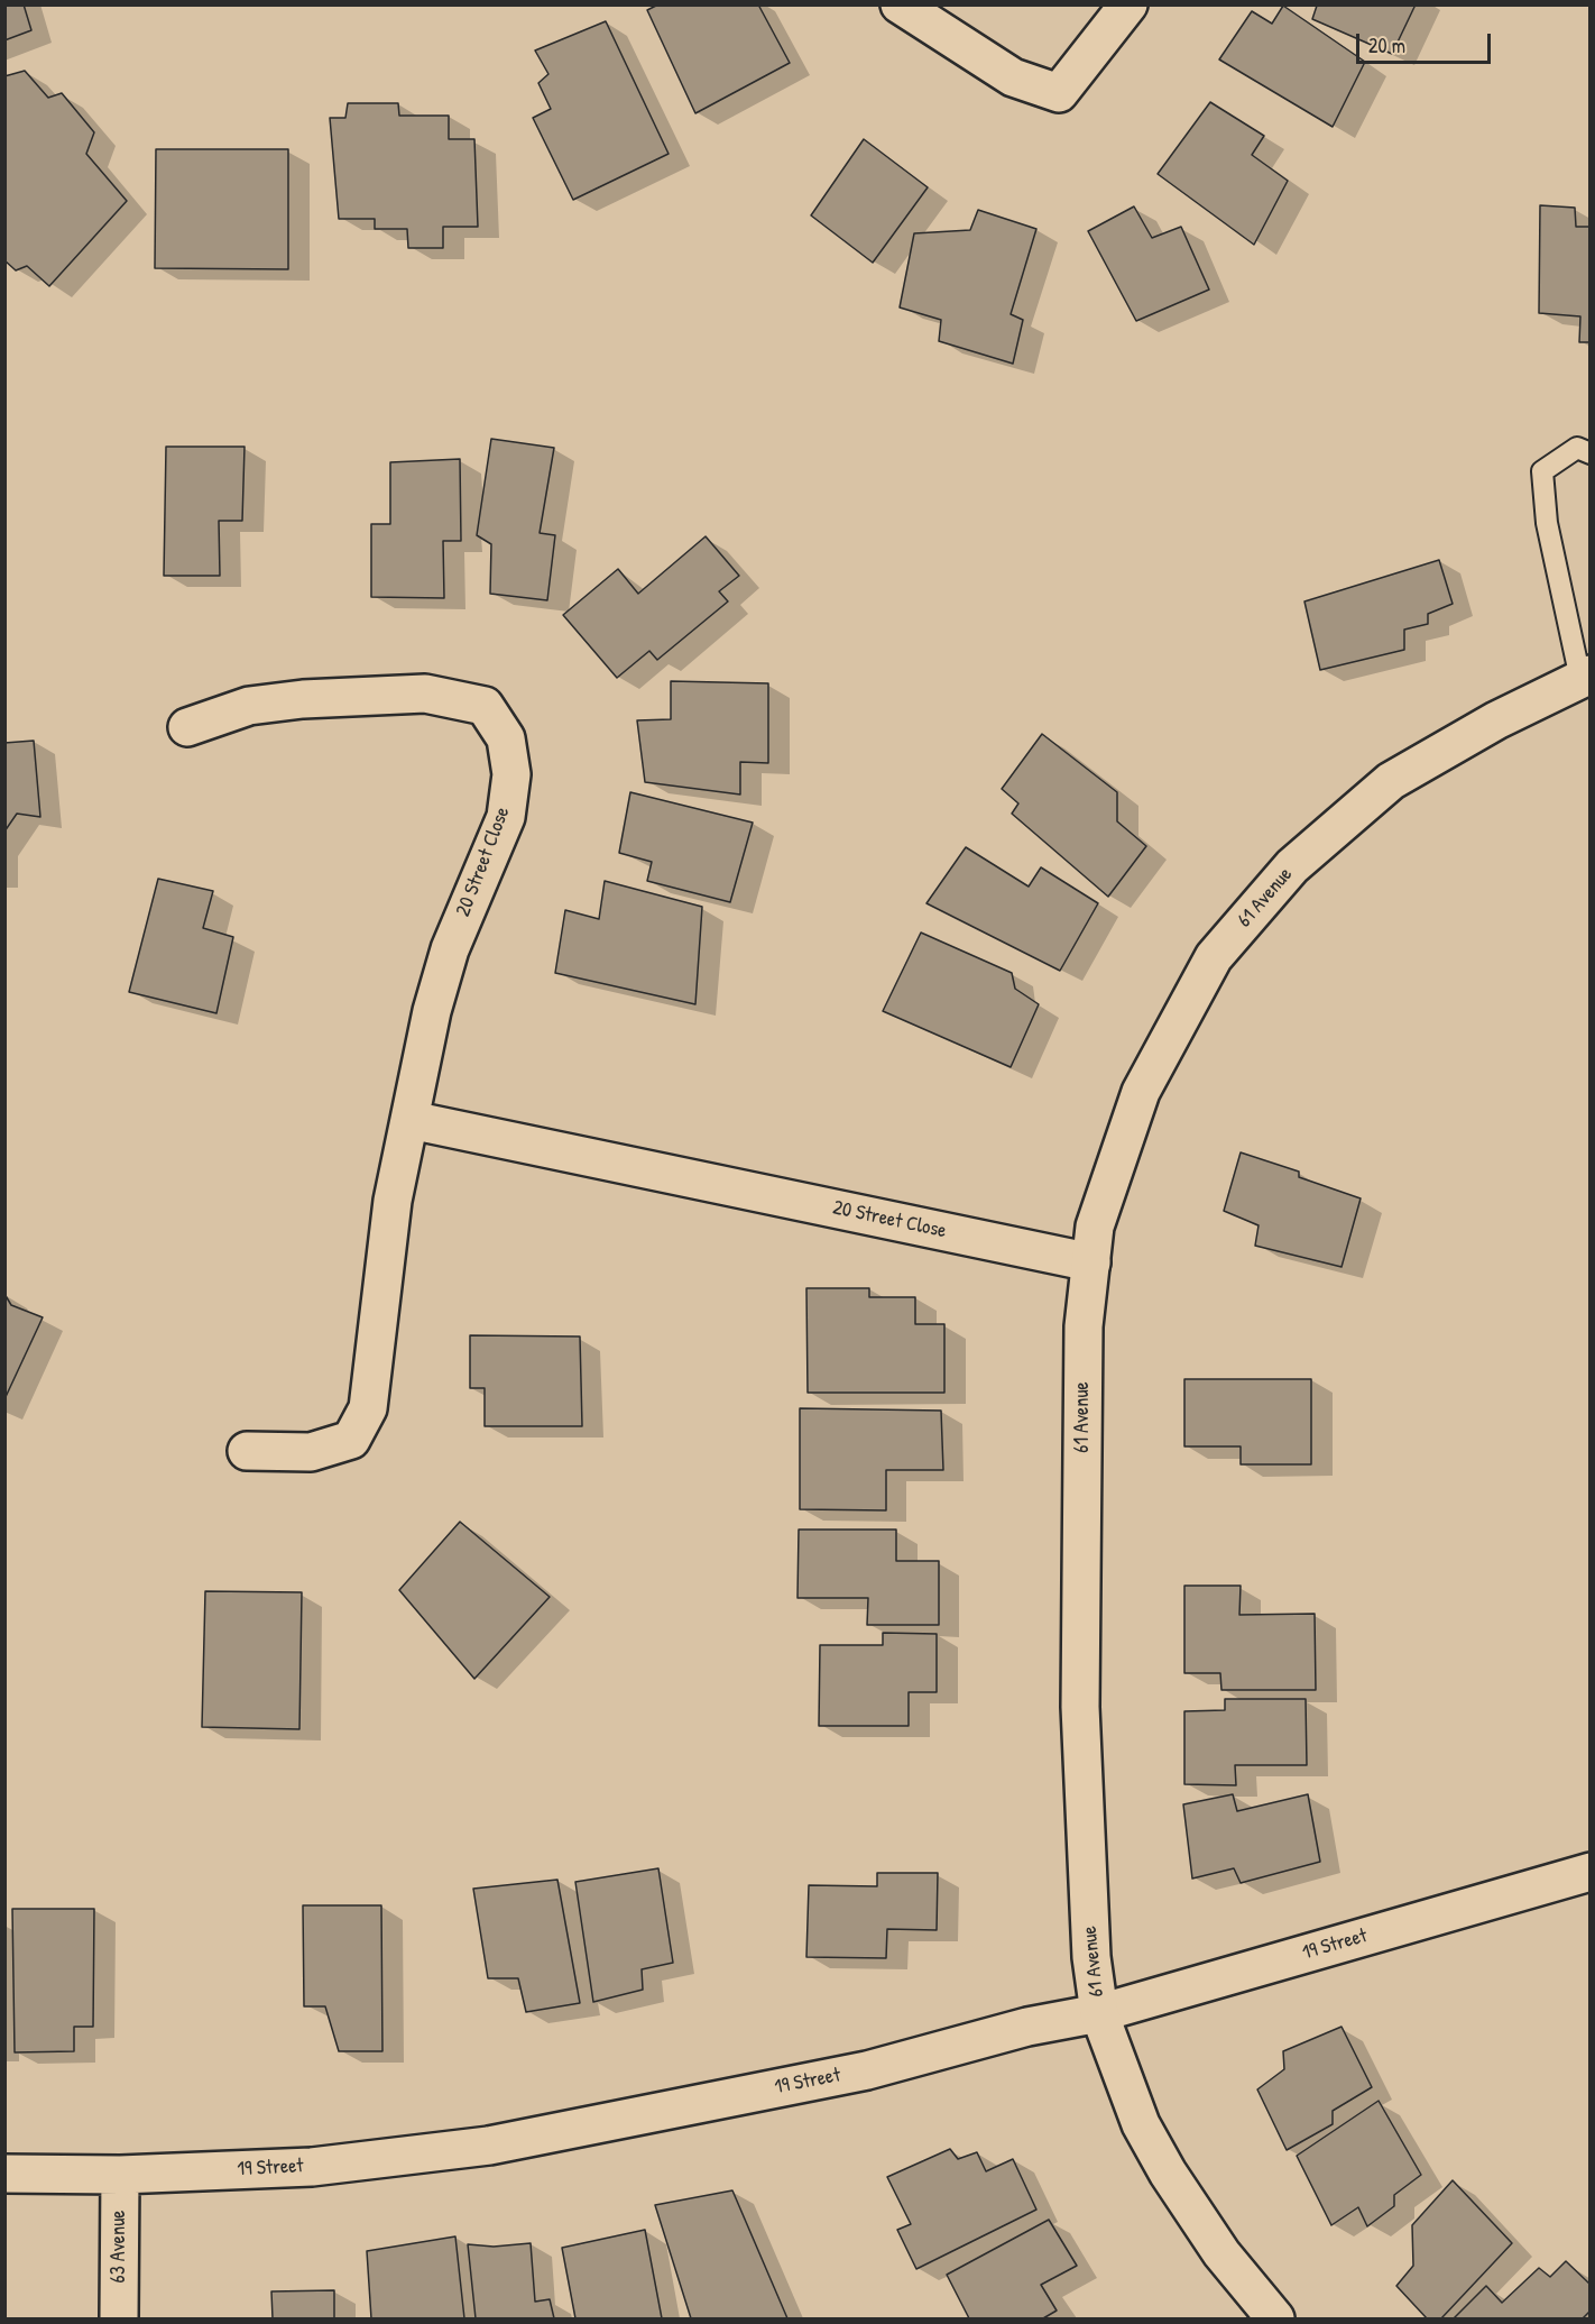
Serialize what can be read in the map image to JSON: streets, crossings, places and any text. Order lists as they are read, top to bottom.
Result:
{
  "streets": {
    "street": [
      "20 Street Close",
      "61 Avenue",
      "19 Street",
      "63 Avenue"
    ]
  },
  "crossings": [
    ["20 Street Close", "61 Avenue"],
    ["61 Avenue", "19 Street"],
    ["19 Street", "63 Avenue"]
  ],
  "scale_bar": "20 m"
}
